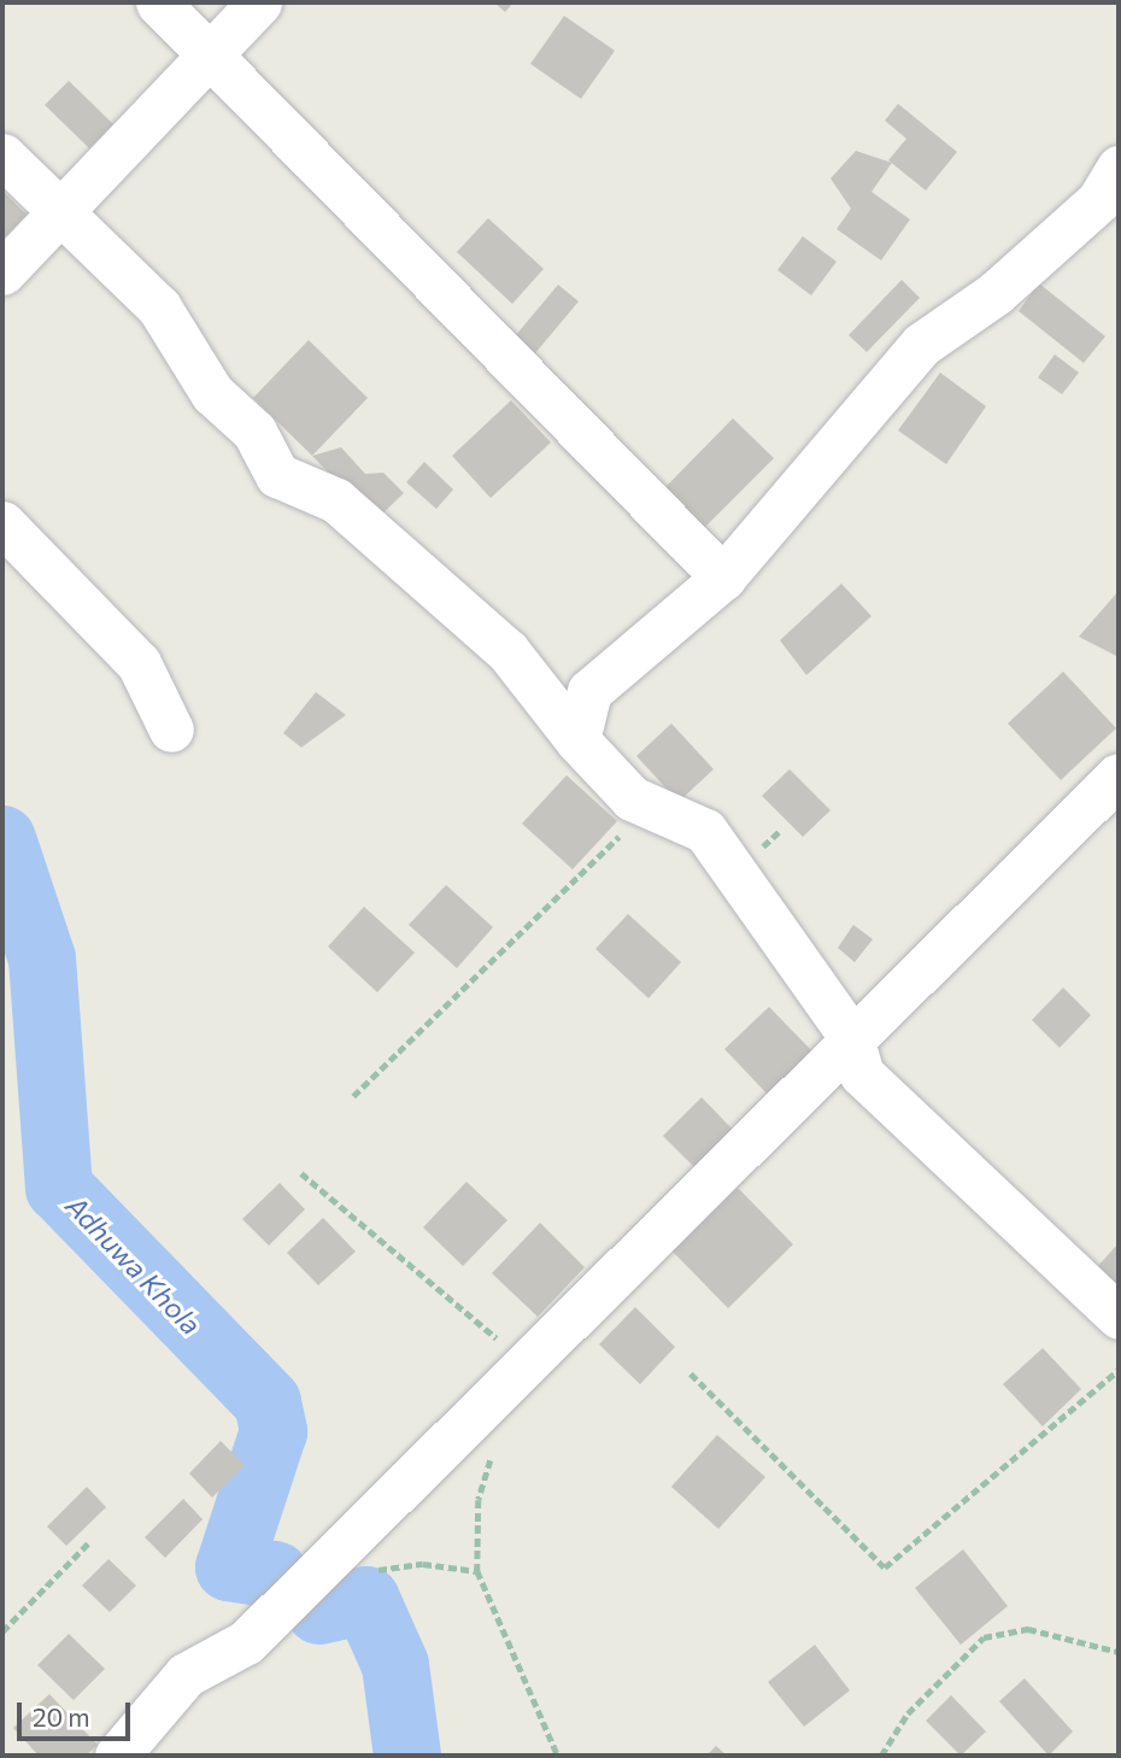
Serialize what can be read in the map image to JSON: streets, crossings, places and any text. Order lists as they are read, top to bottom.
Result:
{
  "water": ["Adhuwa Khola"],
  "scale_bar": "20 m"
}
